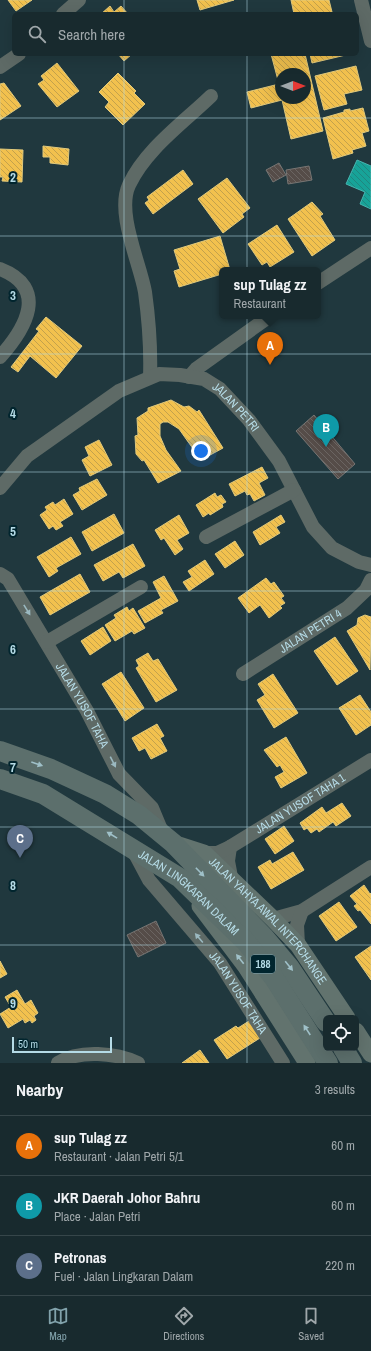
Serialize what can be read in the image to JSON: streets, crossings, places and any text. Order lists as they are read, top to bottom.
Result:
{
  "streets": {
    "highway": ["JALAN LINGKARAN DALAM", "188"],
    "main road": ["JALAN YAHYA AWAL INTERCHANGE"],
    "street": [
      "JALAN PETRI",
      "JALAN PETRI 4",
      "JALAN YUSOF TAHA",
      "JALAN YUSOF TAHA 1"
    ]
  },
  "crossings": [
    ["JALAN YUSOF TAHA", "JALAN LINGKARAN DALAM"],
    ["JALAN YUSOF TAHA", "JALAN YAHYA AWAL INTERCHANGE"],
    ["JALAN YUSOF TAHA 1", "JALAN YAHYA AWAL INTERCHANGE"],
    ["JALAN LINGKARAN DALAM", "JALAN YAHYA AWAL INTERCHANGE"]
  ],
  "scale_bar": "50 m",
  "north": "right",
  "page": {
    "search": "Search here",
    "popup": ["sup Tulag zz", "Restaurant"],
    "pins": ["A", "B", "C"],
    "scale": "50 m",
    "heading": ["Nearby", "3 results"],
    "list": [
      {
        "mark": "A",
        "name": "sup Tulag zz",
        "note": "Restaurant · Jalan Petri 5/1",
        "value": "60 m"
      },
      {
        "mark": "B",
        "name": "JKR Daerah Johor Bahru",
        "note": "Place · Jalan Petri",
        "value": "60 m"
      },
      {
        "mark": "C",
        "name": "Petronas",
        "note": "Fuel · Jalan Lingkaran Dalam",
        "value": "220 m"
      }
    ],
    "nav": ["Map", "Directions", "Saved"]
  },
  "grid": {
    "rows": [
      "2",
      "3",
      "4",
      "5",
      "6",
      "7",
      "8",
      "9"
    ]
  }
}
